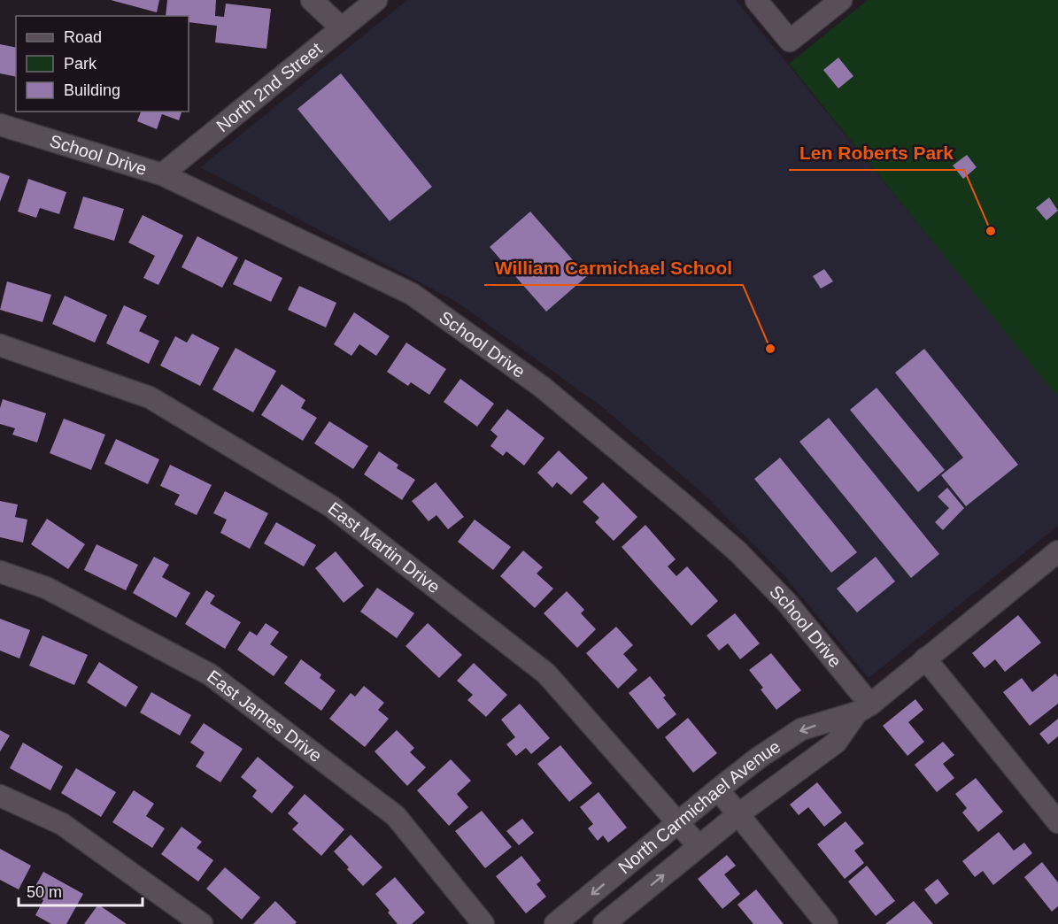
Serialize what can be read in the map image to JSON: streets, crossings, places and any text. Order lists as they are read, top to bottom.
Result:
{
  "streets": {
    "street": [
      "North 2nd Street",
      "School Drive",
      "East Martin Drive",
      "East James Drive",
      "North Carmichael Avenue"
    ]
  },
  "crossings": [
    ["North 2nd Street", "School Drive"],
    ["School Drive", "North Carmichael Avenue"],
    ["East Martin Drive", "North Carmichael Avenue"]
  ],
  "places": ["Len Roberts Park", "William Carmichael School"],
  "legend": ["Road", "Park", "Building"],
  "scale_bar": "50 m"
}
